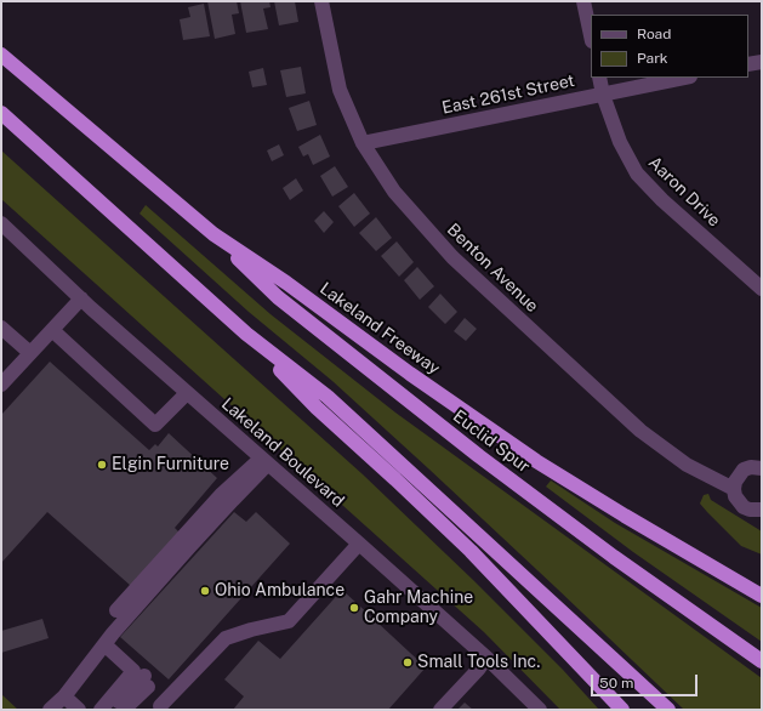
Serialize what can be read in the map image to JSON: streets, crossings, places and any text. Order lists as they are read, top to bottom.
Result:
{
  "streets": {
    "highway": ["Lakeland Freeway", "Euclid Spur"],
    "street": [
      "East 261st Street",
      "Aaron Drive",
      "Benton Avenue",
      "Lakeland Boulevard"
    ]
  },
  "crossings": [
    ["East 261st Street", "Aaron Drive"],
    ["East 261st Street", "Benton Avenue"],
    ["Lakeland Freeway", "Euclid Spur"]
  ],
  "places": [
    "Elgin Furniture",
    "Ohio Ambulance",
    "Gahr Machine Company",
    "Small Tools Inc."
  ],
  "legend": ["Road", "Park"],
  "scale_bar": "50 m"
}
